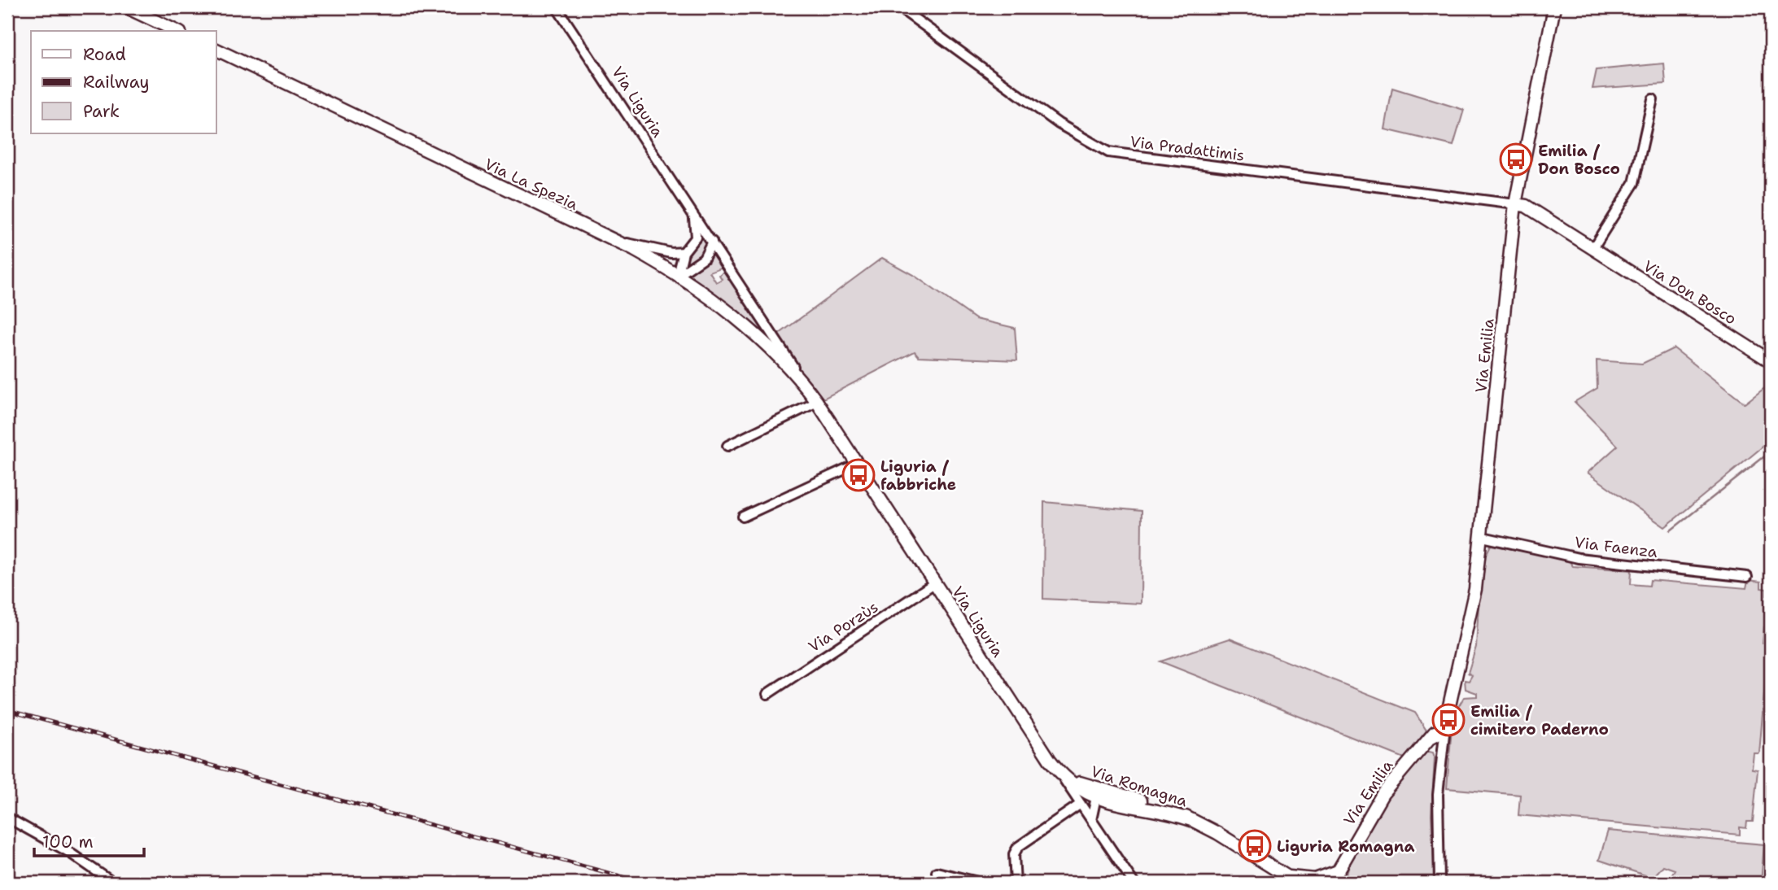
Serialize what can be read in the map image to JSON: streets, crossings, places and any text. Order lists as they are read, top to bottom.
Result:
{
  "streets": {
    "main road": [
      "Via Liguria",
      "Via La Spezia",
      "Via Don Bosco",
      "Via Emilia",
      "Via Romagna"
    ],
    "street": ["Via Pradattimis", "Via Faenza", "Via Porzùs"]
  },
  "crossings": [
    ["Via Liguria", "Via La Spezia"],
    ["Via Liguria", "Via Porzùs"],
    ["Via Liguria", "Via Romagna"],
    ["Via Pradattimis", "Via Don Bosco"],
    ["Via Pradattimis", "Via Emilia"],
    ["Via Don Bosco", "Via Emilia"],
    ["Via Emilia", "Via Faenza"]
  ],
  "places": {
    "bus stop": [
      "Emilia / Don Bosco",
      "Liguria / fabbriche",
      "Emilia / cimitero Paderno",
      "Liguria Romagna"
    ]
  },
  "legend": ["Road", "Railway", "Park"],
  "scale_bar": "100 m"
}
